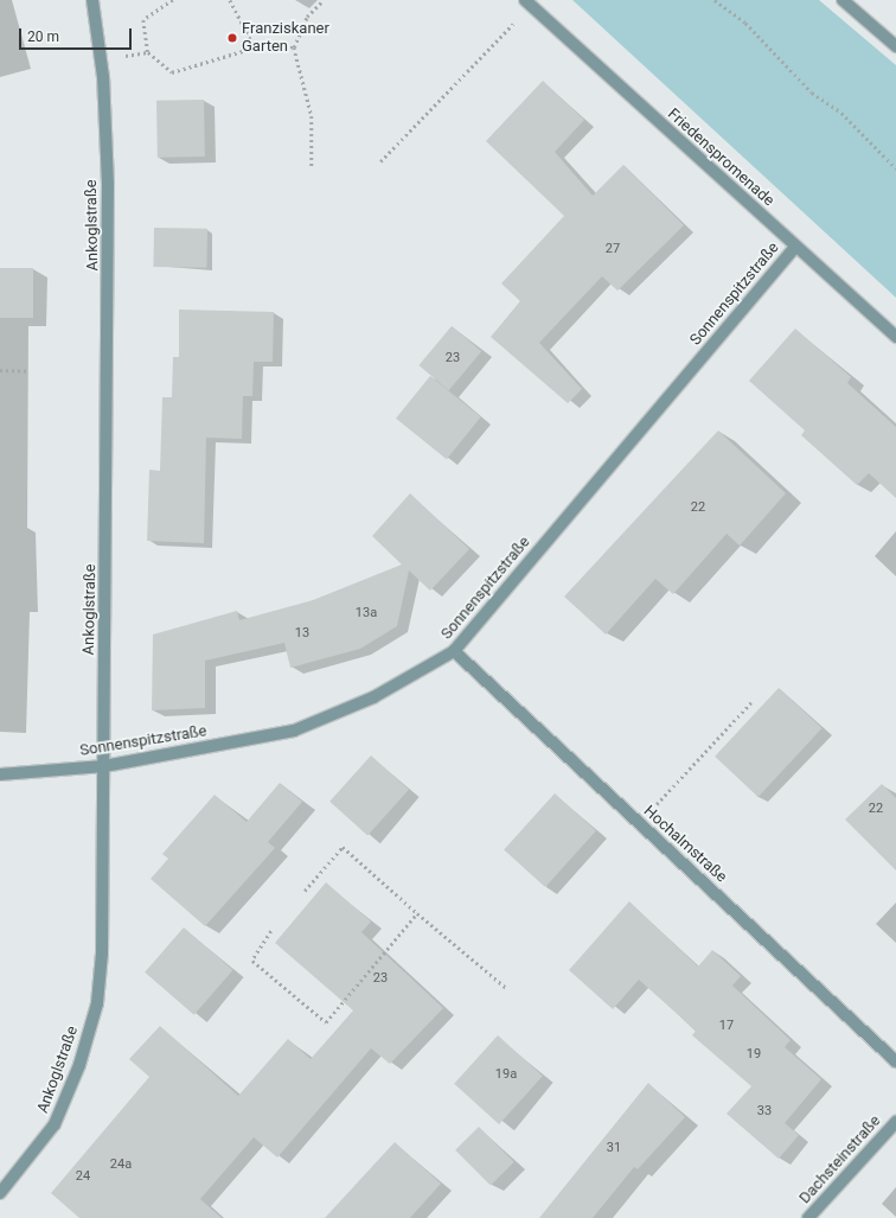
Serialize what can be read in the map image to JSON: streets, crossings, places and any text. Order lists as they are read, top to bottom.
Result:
{
  "streets": {
    "street": [
      "Friedenspromenade",
      "Ankoglstraße",
      "Sonnenspitzstraße",
      "Hochalmstraße",
      "Dachsteinstraße"
    ]
  },
  "crossings": [
    ["Friedenspromenade", "Sonnenspitzstraße"],
    ["Ankoglstraße", "Sonnenspitzstraße"],
    ["Sonnenspitzstraße", "Hochalmstraße"]
  ],
  "places": ["Franziskaner Garten"],
  "house_numbers": [
    "27",
    "23",
    "22",
    "13a",
    "13",
    "22",
    "23",
    "17",
    "19",
    "19a",
    "33",
    "31",
    "24a",
    "24"
  ],
  "scale_bar": "20 m"
}
